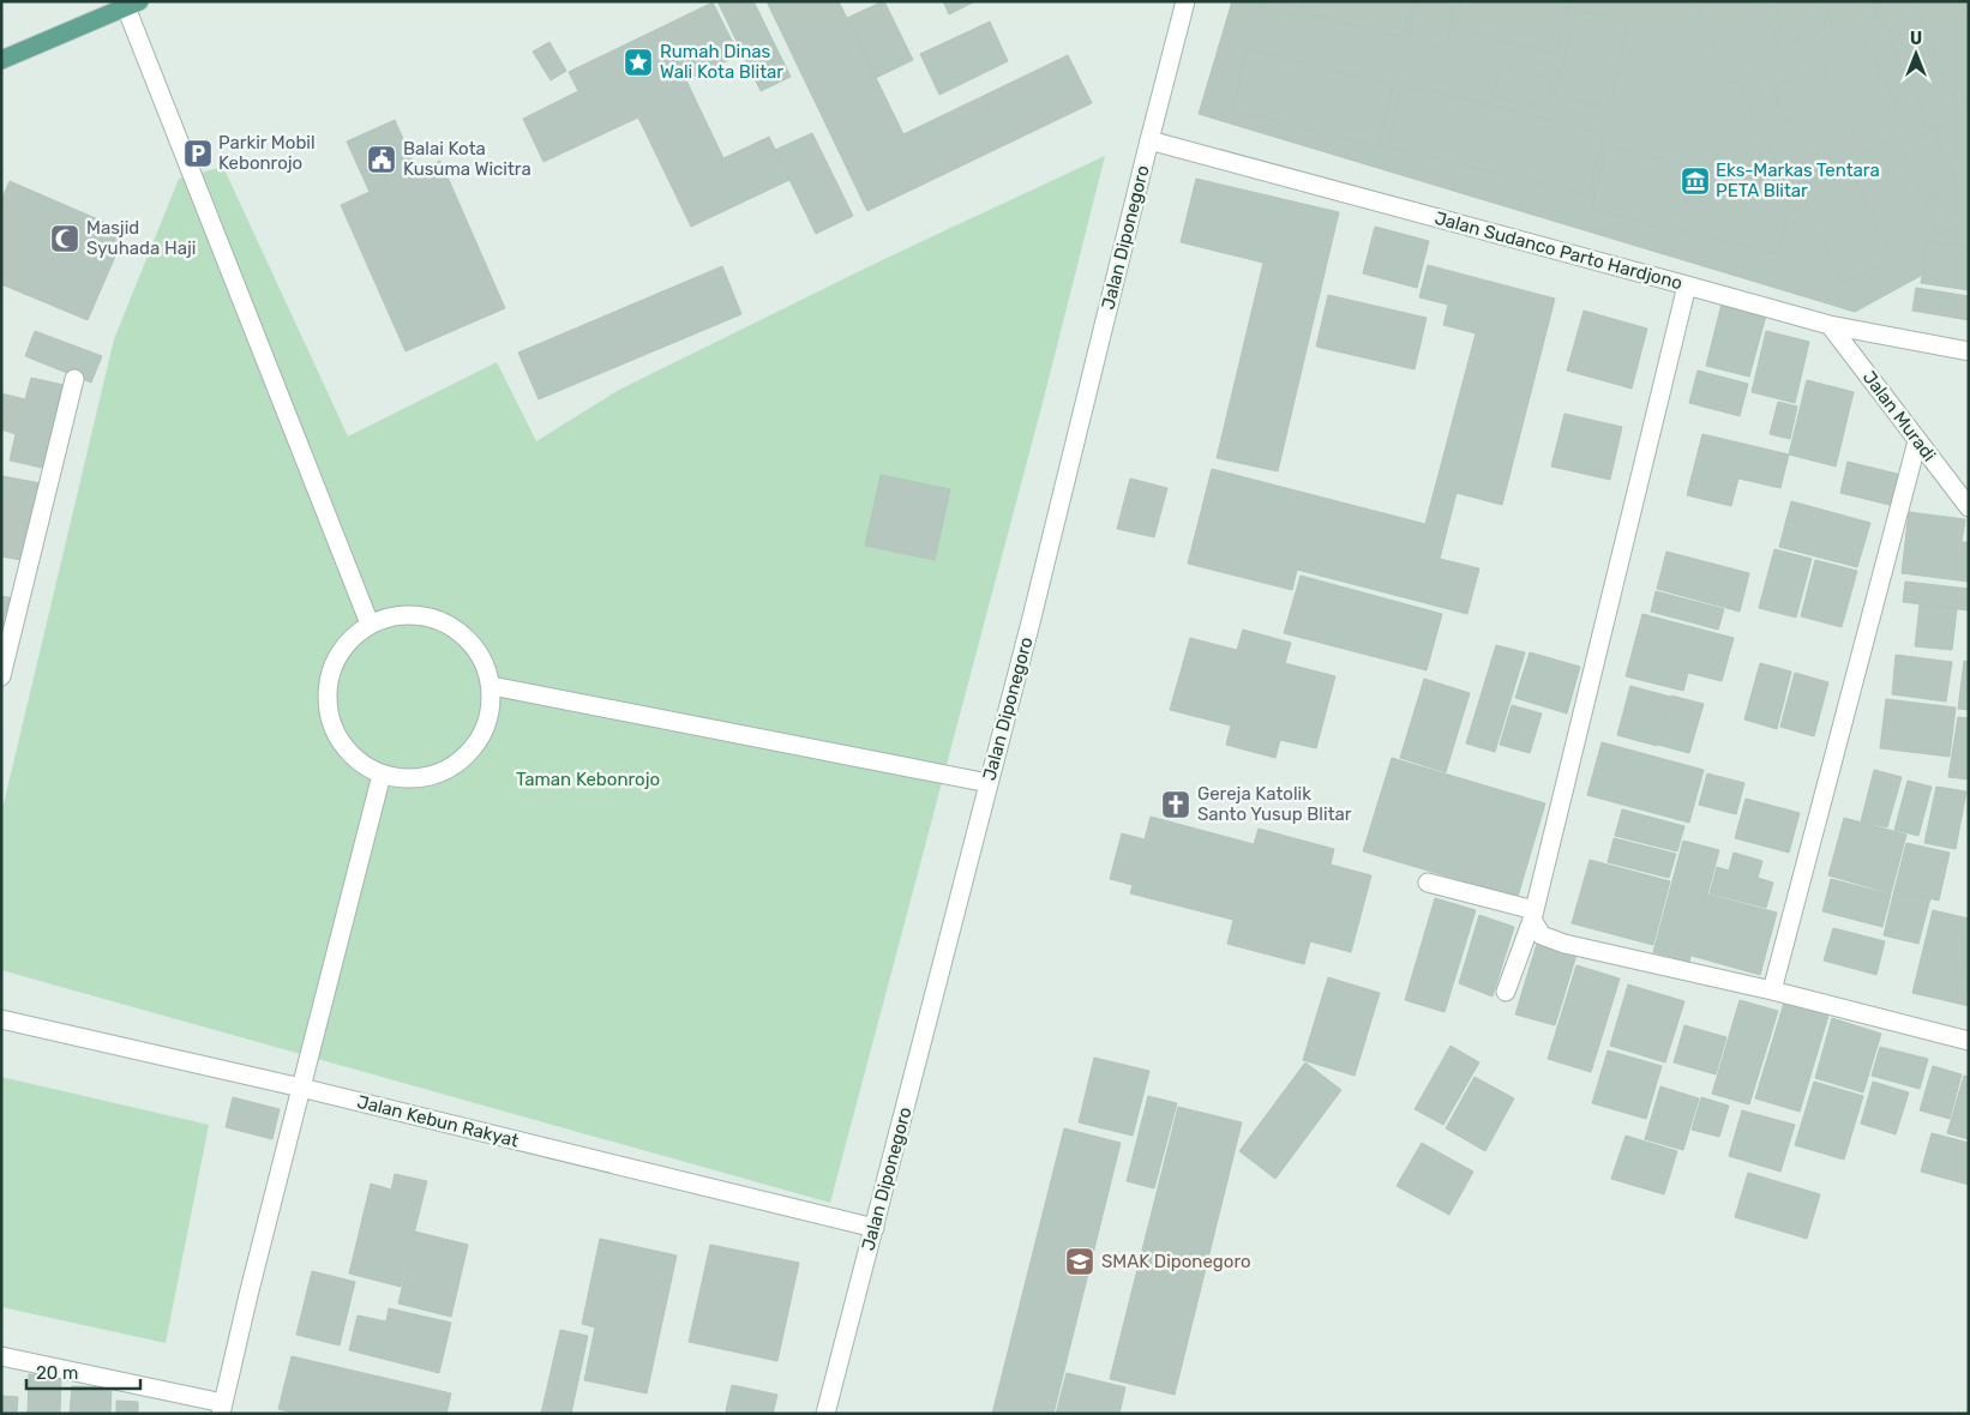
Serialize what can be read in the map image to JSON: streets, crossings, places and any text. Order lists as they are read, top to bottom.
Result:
{
  "streets": {
    "street": [
      "Jalan Diponegoro",
      "Jalan Sudanco Parto Hardjono",
      "Jalan Muradi",
      "Jalan Kebun Rakyat"
    ]
  },
  "crossings": [
    ["Jalan Diponegoro", "Jalan Sudanco Parto Hardjono"],
    ["Jalan Diponegoro", "Jalan Kebun Rakyat"],
    ["Jalan Sudanco Parto Hardjono", "Jalan Muradi"]
  ],
  "parks": ["Taman Kebonrojo"],
  "places": {
    "place": ["Rumah Dinas Wali Kota Blitar"],
    "parking": ["Parkir Mobil Kebonrojo"],
    "public building": ["Balai Kota Kusuma Wicitra"],
    "museum": ["Eks-Markas Tentara PETA Blitar"],
    "mosque": ["Masjid Syuhada Haji"],
    "church": ["Gereja Katolik Santo Yusup Blitar"],
    "school or university": ["SMAK Diponegoro"]
  },
  "scale_bar": "20 m",
  "north": "top"
}
